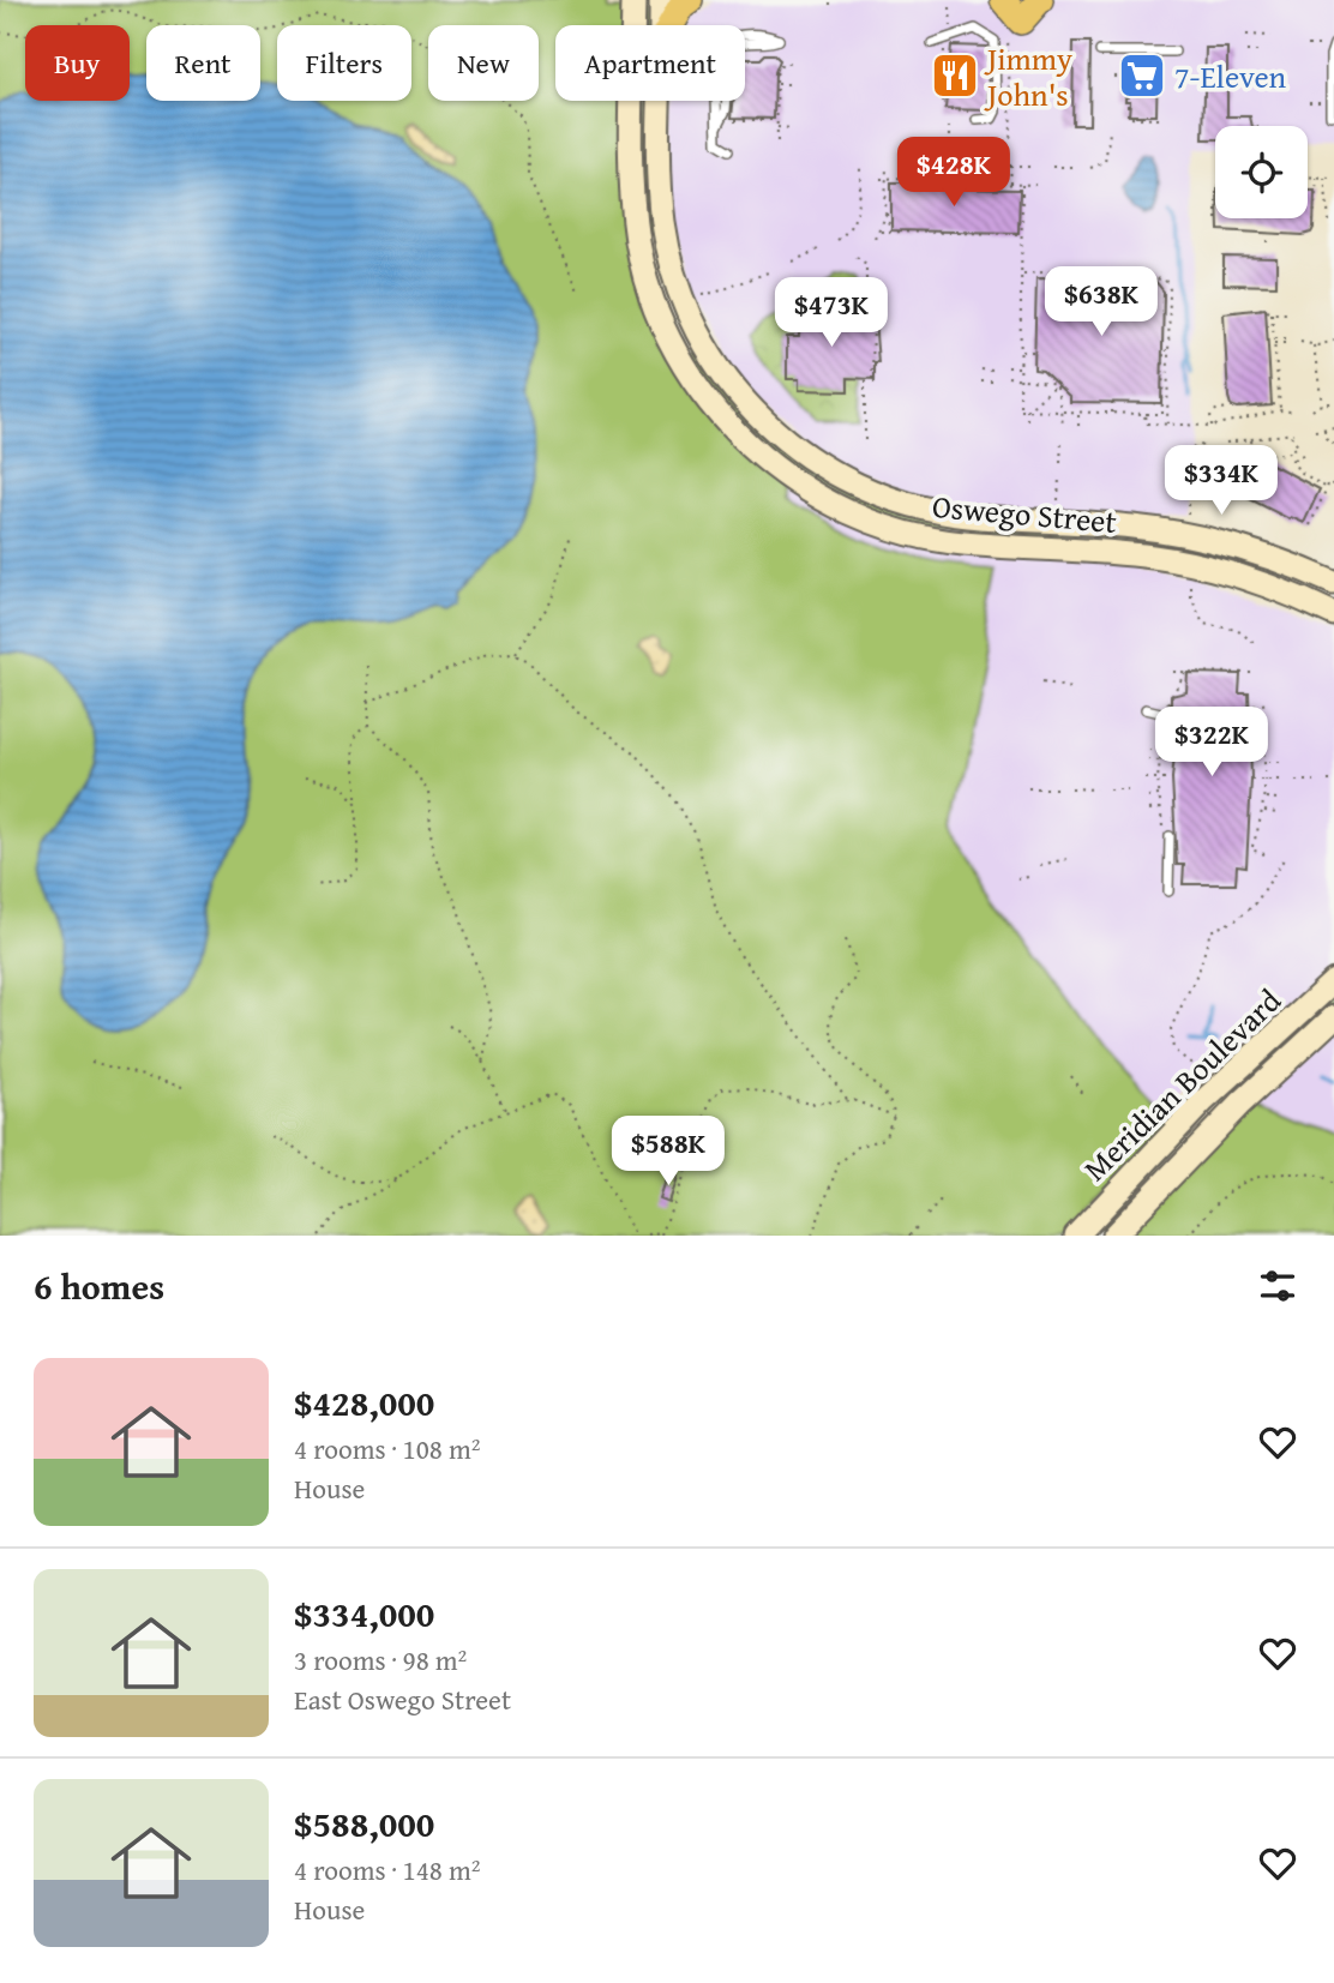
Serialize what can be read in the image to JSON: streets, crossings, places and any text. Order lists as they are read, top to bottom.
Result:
{
  "streets": {
    "main road": ["Oswego Street", "Meridian Boulevard"]
  },
  "places": {
    "restaurant": ["Jimmy John's"],
    "supermarket": ["7-Eleven"]
  },
  "page": {
    "chip": [
      "Buy",
      "Rent",
      "Filters",
      "New",
      "Apartment"
    ],
    "price": [
      "$428K",
      "$638K",
      "$473K",
      "$334K",
      "$322K",
      "$588K"
    ],
    "heading": "6 homes",
    "list": [
      {
        "name": "$428,000",
        "note": "4 rooms · 108 m² · House"
      },
      {
        "name": "$334,000",
        "note": "3 rooms · 98 m² · East Oswego Street"
      },
      {
        "name": "$588,000",
        "note": "4 rooms · 148 m² · House"
      }
    ]
  }
}
